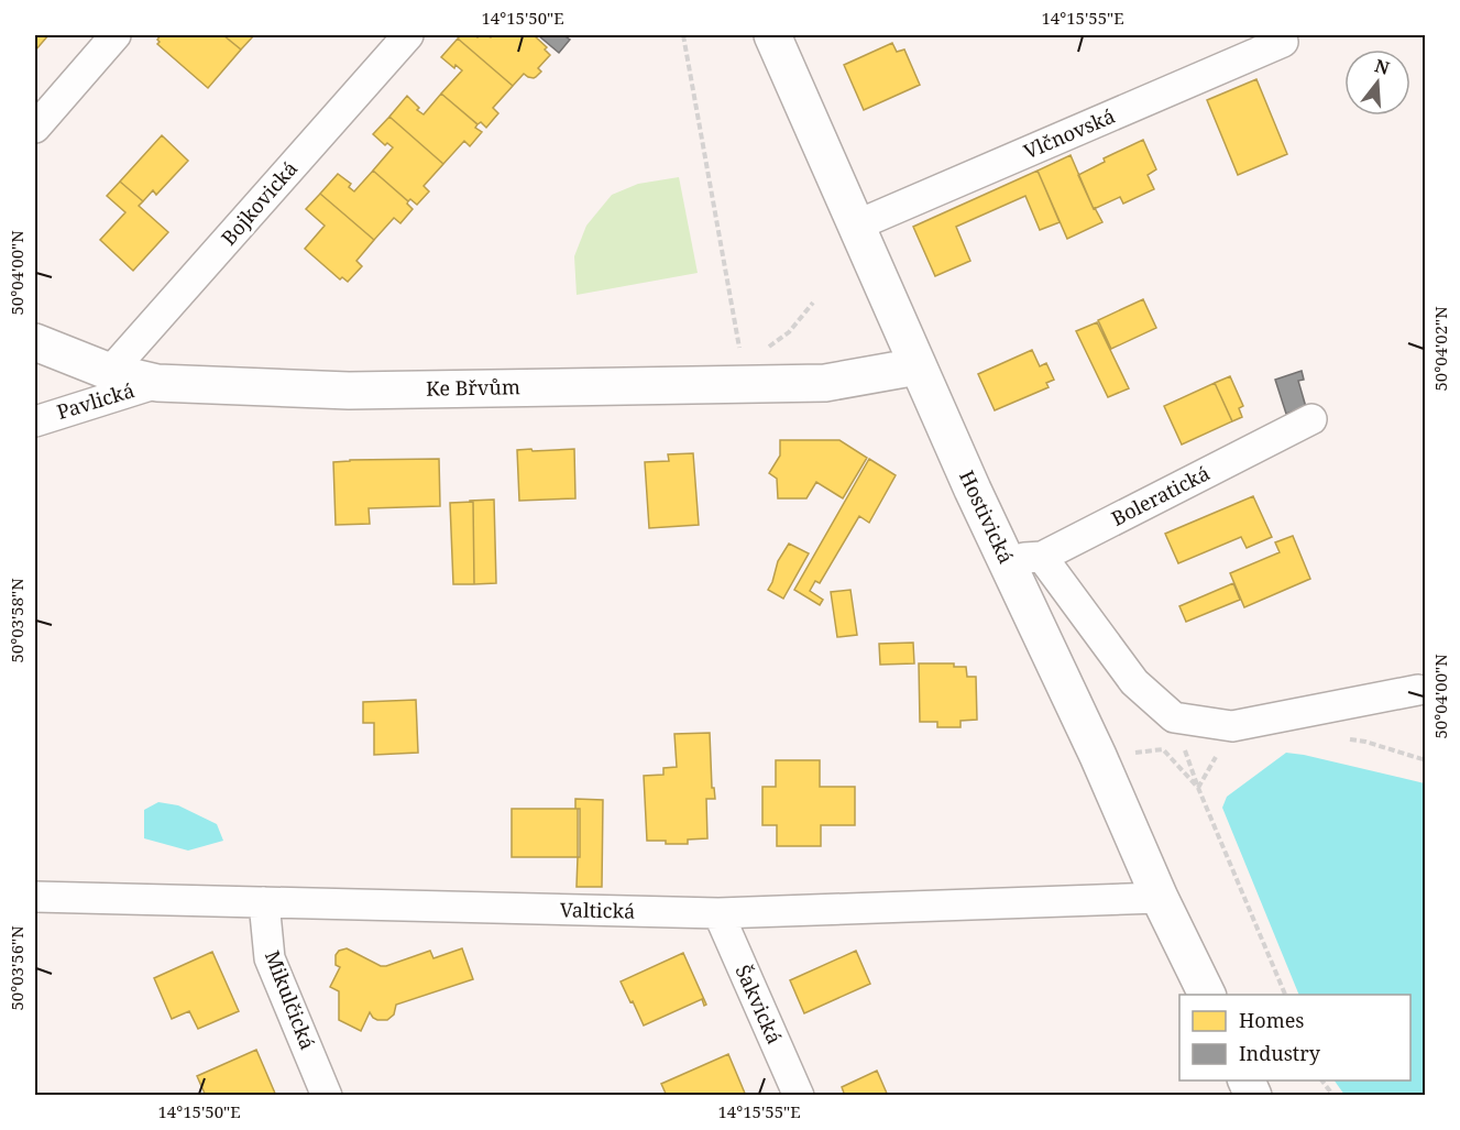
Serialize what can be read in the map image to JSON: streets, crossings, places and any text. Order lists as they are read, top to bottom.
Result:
{
  "streets": {
    "street": [
      "Vlčnovská",
      "Bojkovická",
      "Ke Břvům",
      "Pavlická",
      "Boleratická",
      "Hostivická",
      "Valtická",
      "Mikulčická",
      "Šakvická"
    ]
  },
  "crossings": [
    ["Vlčnovská", "Hostivická"],
    ["Bojkovická", "Ke Břvům"],
    ["Ke Břvům", "Pavlická"],
    ["Ke Břvům", "Hostivická"],
    ["Boleratická", "Hostivická"],
    ["Hostivická", "Valtická"],
    ["Valtická", "Mikulčická"],
    ["Valtická", "Šakvická"]
  ],
  "legend": ["Homes", "Industry"],
  "north": "top",
  "coordinates": [
    "14°15'50\"E",
    "14°15'55\"E",
    "50°04'00\"N",
    "50°04'02\"N",
    "50°03'58\"N",
    "50°03'56\"N"
  ]
}
